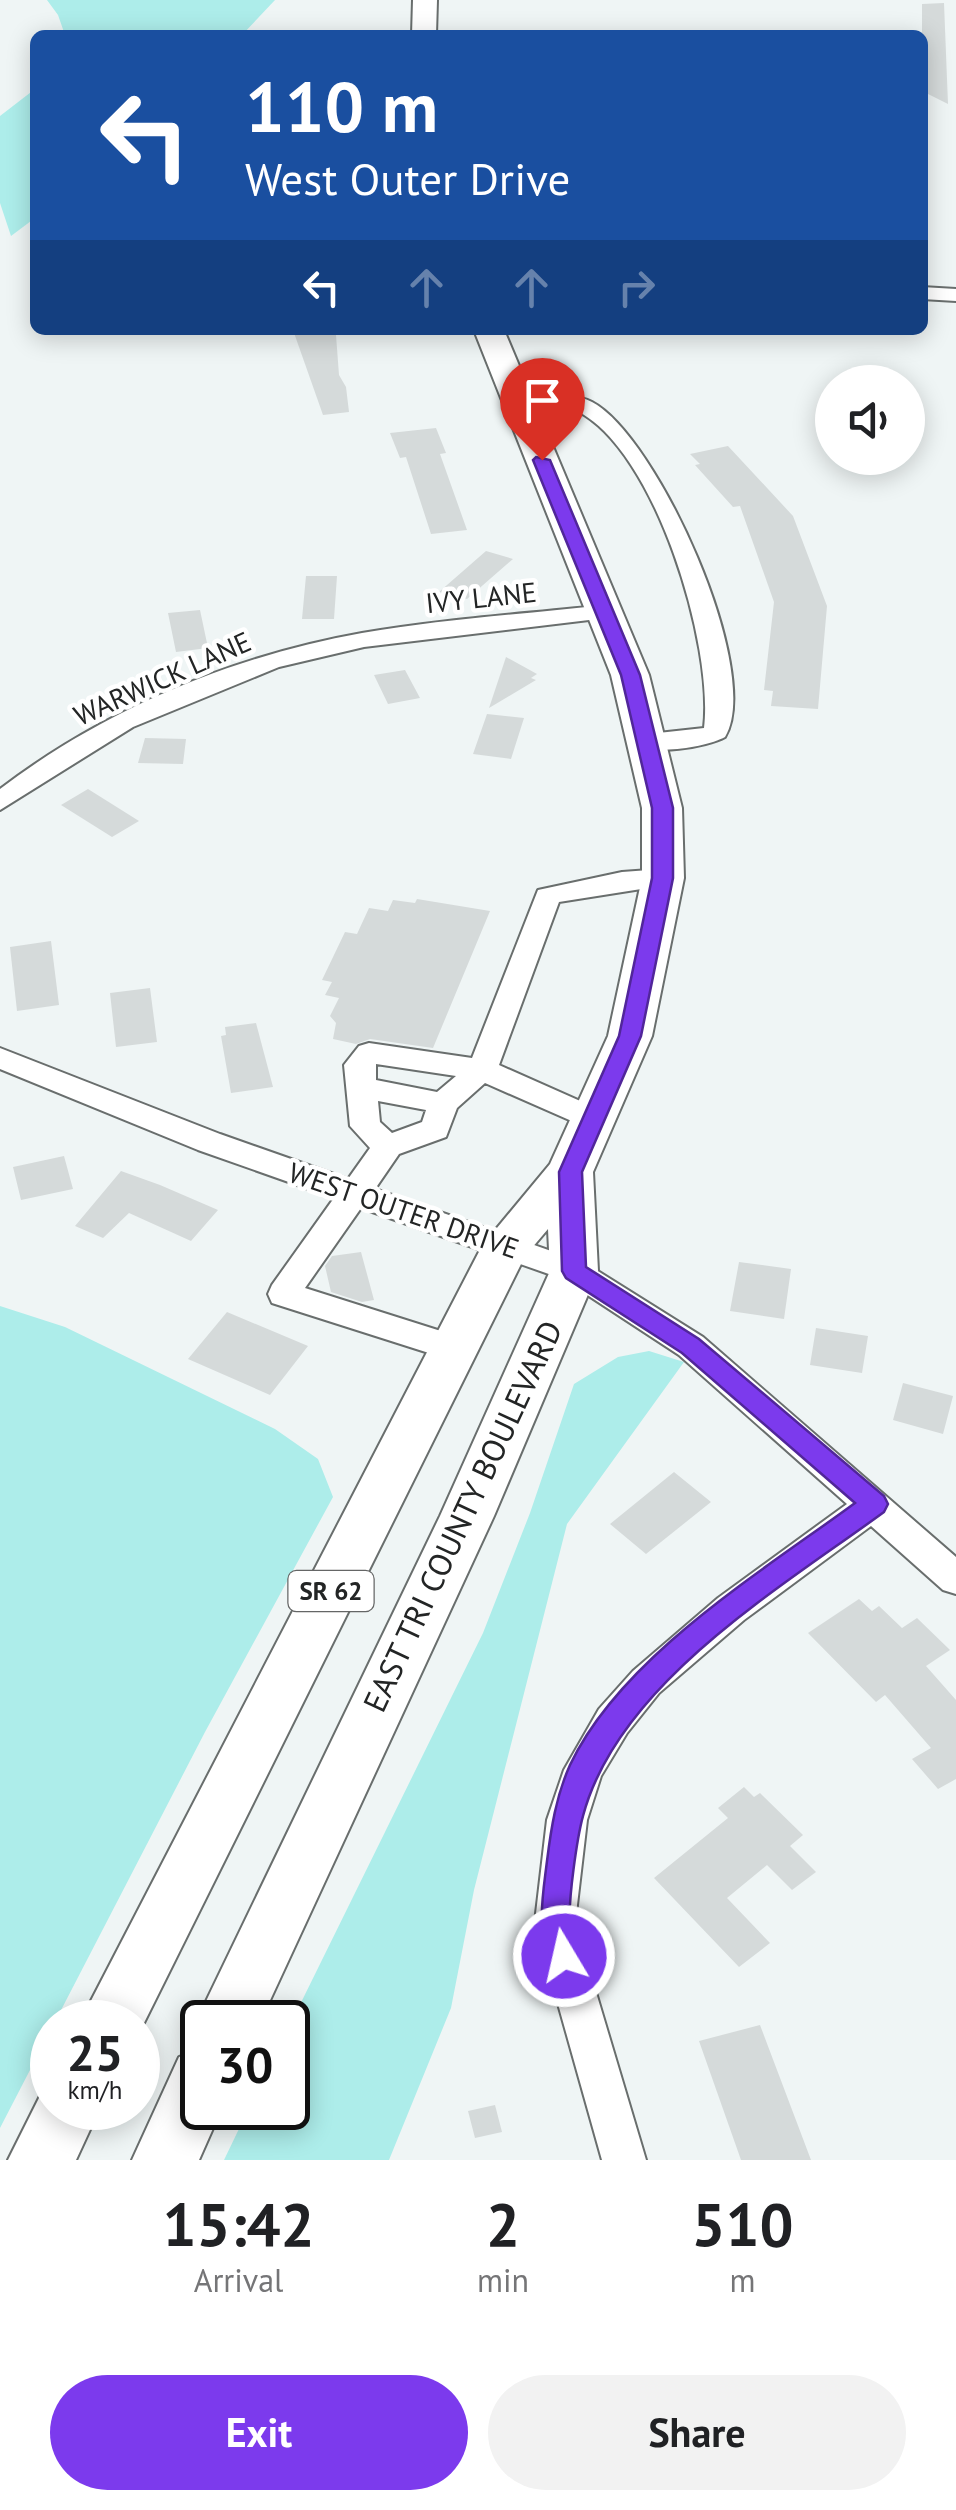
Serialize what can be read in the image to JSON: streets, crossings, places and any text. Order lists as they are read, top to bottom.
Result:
{
  "streets": {
    "highway": ["EAST TRI COUNTY BOULEVARD", "SR 62"],
    "street": ["IVY LANE", "WARWICK LANE", "WEST OUTER DRIVE"]
  },
  "crossings": [
    ["IVY LANE", "WARWICK LANE"],
    ["WEST OUTER DRIVE", "EAST TRI COUNTY BOULEVARD"],
    ["WEST OUTER DRIVE", "SR 62"],
    ["EAST TRI COUNTY BOULEVARD", "SR 62"]
  ],
  "page": {
    "turn": ["110 m", "West Outer Drive"],
    "speed": "25 km/h",
    "limit": "30",
    "eta": [
      "15:42",
      "Arrival",
      "2",
      "min",
      "510",
      "m"
    ],
    "buttons": ["Exit", "Share"]
  }
}
